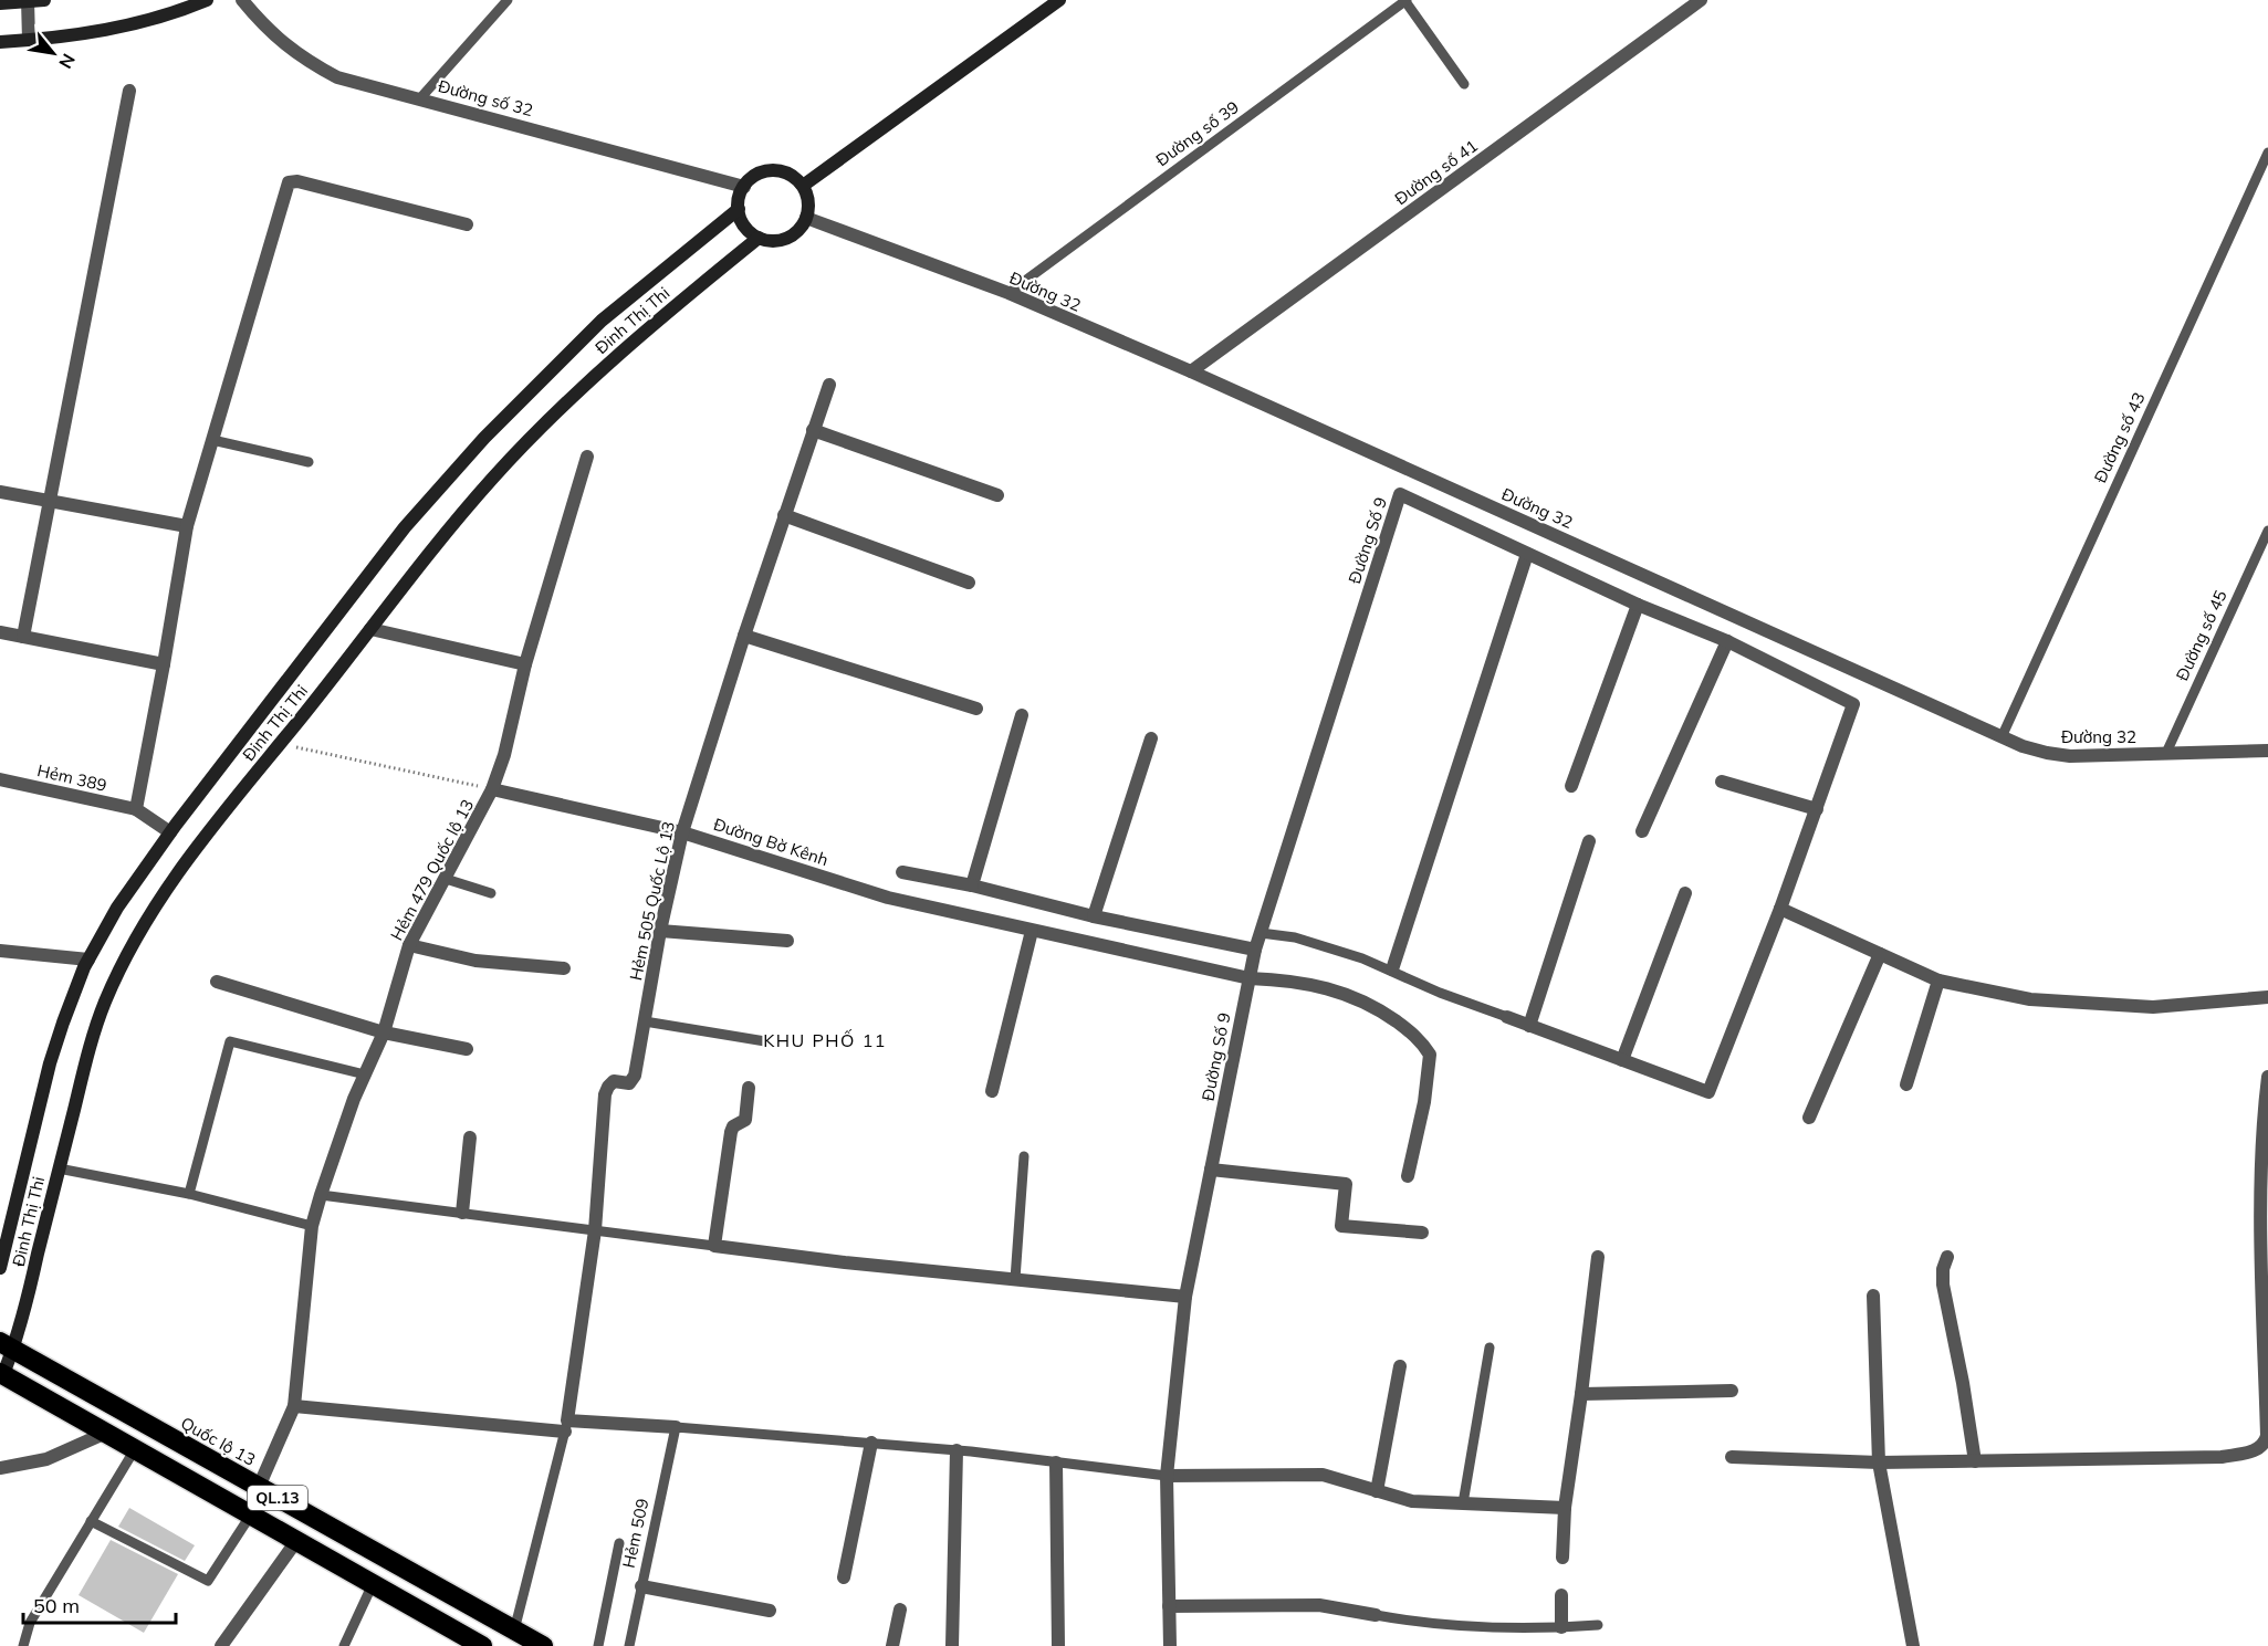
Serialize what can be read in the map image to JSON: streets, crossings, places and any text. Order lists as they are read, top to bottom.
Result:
{
  "streets": {
    "highway": ["Quốc lộ 13", "QL.13"],
    "street": [
      "Đường số 32",
      "Đường số 41",
      "Đường 32",
      "Đinh Thị Thi",
      "Đường Số 9",
      "Hẻm 389",
      "Đường Bờ Kênh",
      "Hẻm 479 Quốc lộ 13",
      "Hẻm 505 Quốc Lộ 13"
    ],
    "lane": [
      "Đường số 39",
      "Đường số 43",
      "Đường số 45",
      "Hẻm 509"
    ]
  },
  "crossings": [
    ["Đường số 32", "Đường 32"],
    ["Đường số 32", "Đinh Thị Thi"],
    ["Đường số 39", "Đường 32"],
    ["Đường số 41", "Đường 32"],
    ["Đường 32", "Đinh Thị Thi"],
    ["Đường 32", "Đường số 43"],
    ["Đường 32", "Đường số 45"],
    ["Đinh Thị Thi", "Quốc lộ 13"],
    ["Đường Số 9", "Đường Bờ Kênh"],
    ["Đường Bờ Kênh", "Hẻm 479 Quốc lộ 13"],
    ["Đường Bờ Kênh", "Hẻm 505 Quốc Lộ 13"],
    ["Hẻm 479 Quốc lộ 13", "Quốc lộ 13"]
  ],
  "districts": ["KHU PHỐ 11"],
  "scale_bar": "50 m",
  "north": "bottom right"
}
